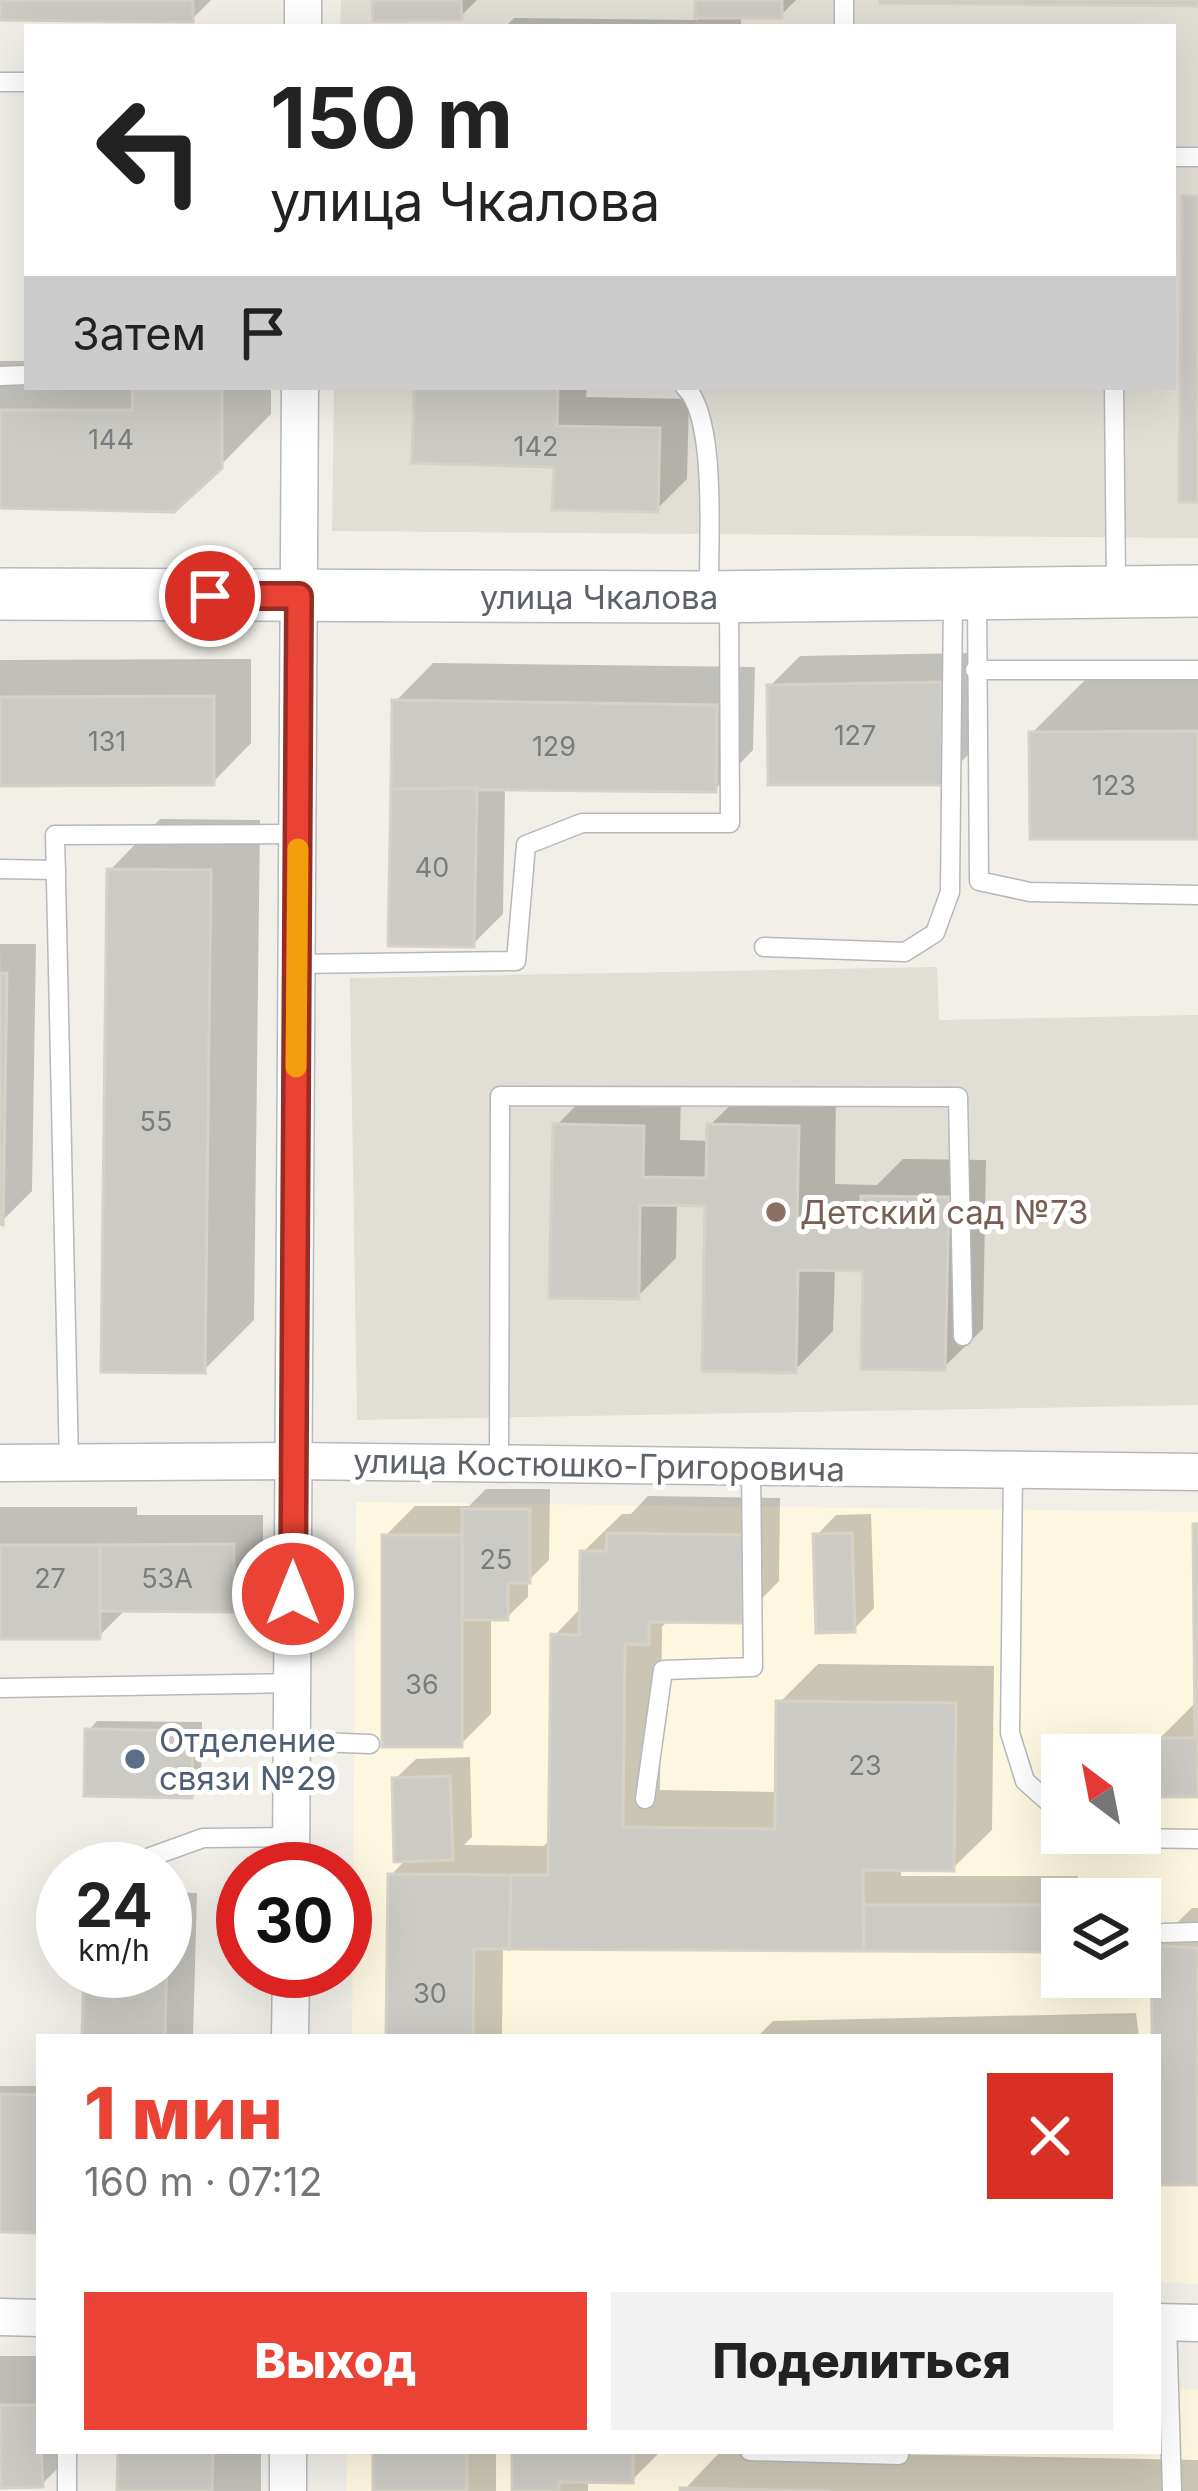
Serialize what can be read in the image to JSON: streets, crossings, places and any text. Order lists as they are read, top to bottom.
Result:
{
  "streets": {
    "main road": ["улица Чкалова"],
    "street": ["улица Костюшко-Григоровича"]
  },
  "places": ["Детский сад №73", "Отделение связи №29"],
  "house_numbers": [
    "144",
    "142",
    "127",
    "131",
    "129",
    "123",
    "40",
    "55",
    "25",
    "27",
    "53А",
    "36",
    "23",
    "30"
  ],
  "north": "top left",
  "page": {
    "turn": ["150 m", "улица Чкалова"],
    "then": "Затем",
    "speed": "24 km/h",
    "limit": "30",
    "heading": ["1 мин", "160 m · 07:12"],
    "buttons": ["Выход", "Поделиться"]
  }
}
